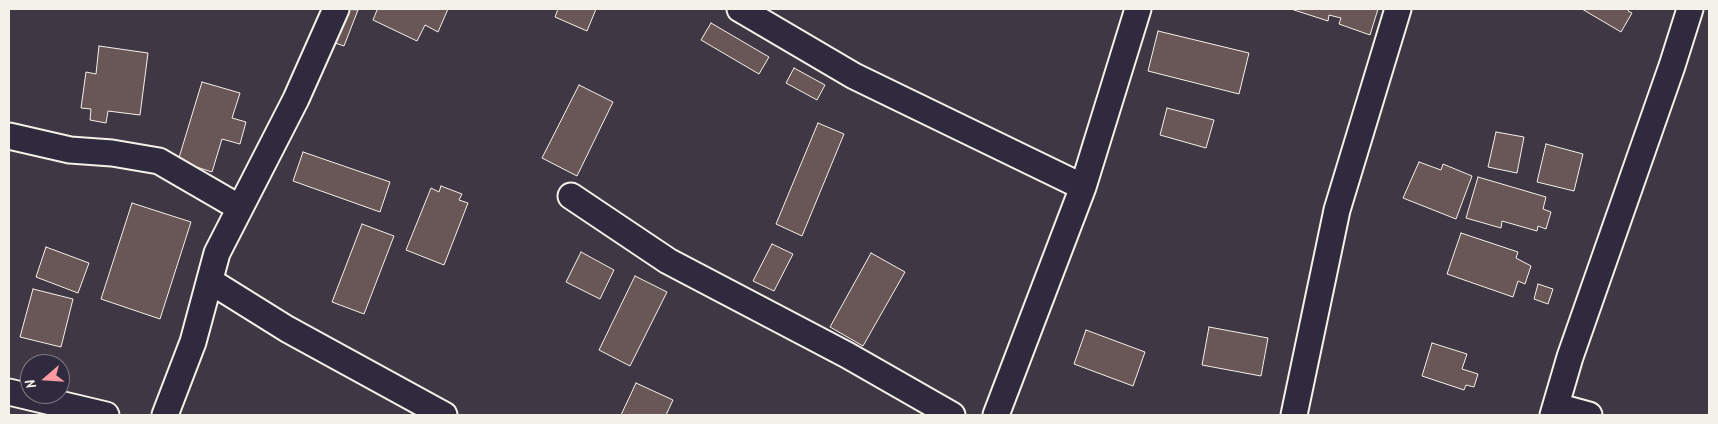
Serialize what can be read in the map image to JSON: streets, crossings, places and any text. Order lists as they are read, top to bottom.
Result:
{
  "north": "left"
}
